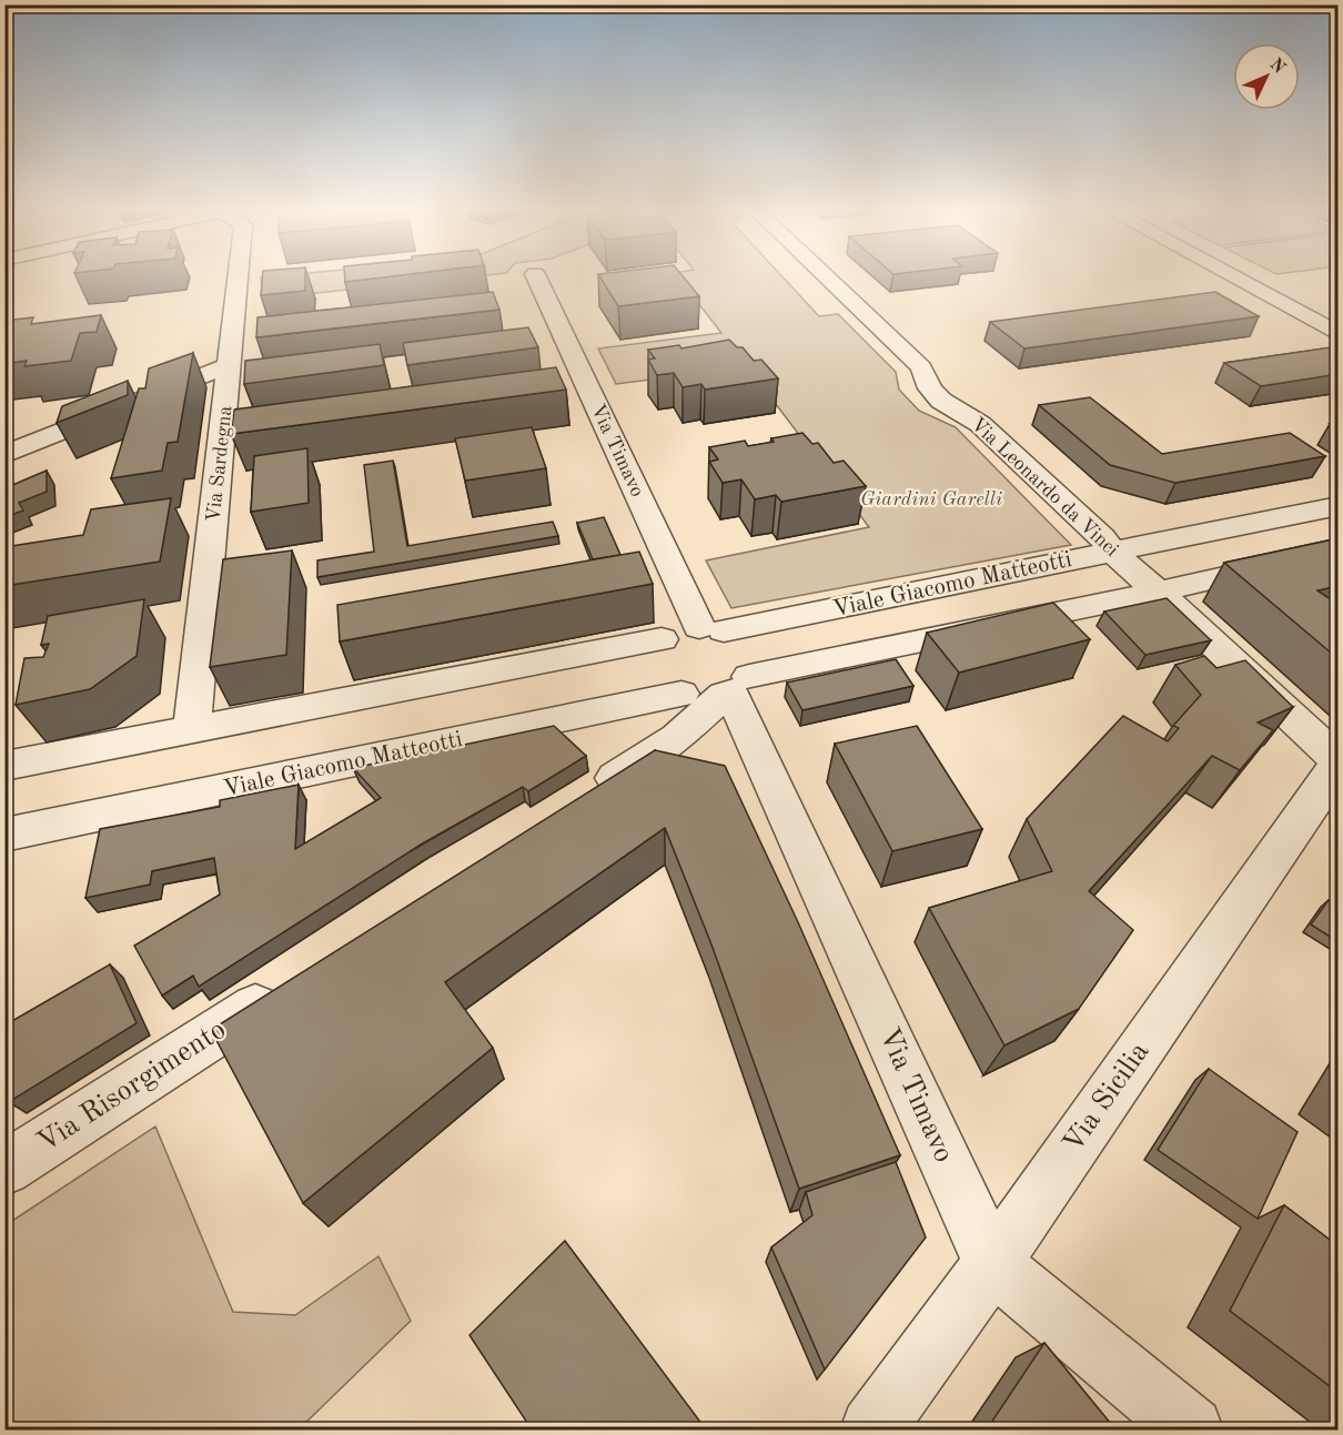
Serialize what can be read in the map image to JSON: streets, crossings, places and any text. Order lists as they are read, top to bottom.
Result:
{
  "streets": {
    "street": [
      "Via Timavo",
      "Via Sardegna",
      "Via Leonardo da Vinci",
      "Viale Giacomo Matteotti",
      "Via Risorgimento",
      "Via Sicilia"
    ]
  },
  "crossings": [
    ["Via Timavo", "Viale Giacomo Matteotti"],
    ["Via Timavo", "Via Sicilia"],
    ["Via Sardegna", "Viale Giacomo Matteotti"],
    ["Via Leonardo da Vinci", "Viale Giacomo Matteotti"],
    ["Via Leonardo da Vinci", "Via Sicilia"]
  ],
  "parks": ["Giardini Garelli"],
  "north": "top right"
}
